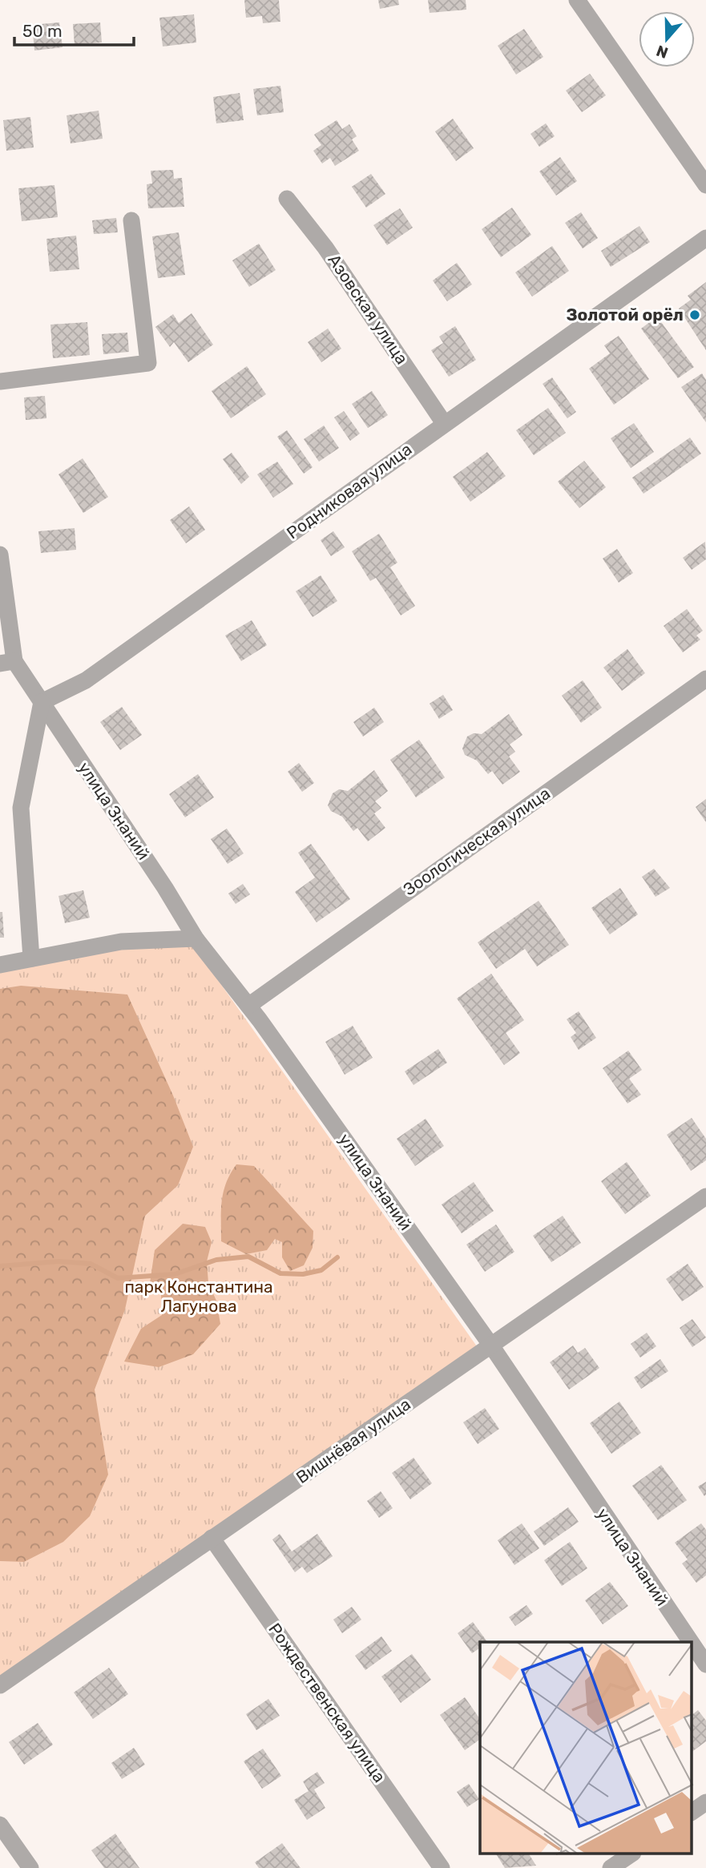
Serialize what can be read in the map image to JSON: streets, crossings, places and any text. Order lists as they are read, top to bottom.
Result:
{
  "streets": {
    "street": [
      "Азовская улица",
      "Родниковая улица",
      "улица Знаний",
      "Зоологическая улица",
      "Вишнёвая улица",
      "Рождественская улица"
    ]
  },
  "crossings": [
    ["Азовская улица", "Родниковая улица"],
    ["Родниковая улица", "улица Знаний"],
    ["улица Знаний", "Зоологическая улица"],
    ["улица Знаний", "Вишнёвая улица"],
    ["Вишнёвая улица", "Рождественская улица"]
  ],
  "parks": ["парк Константина Лагунова"],
  "places": ["Золотой орёл"],
  "scale_bar": "50 m",
  "north": "bottom"
}
